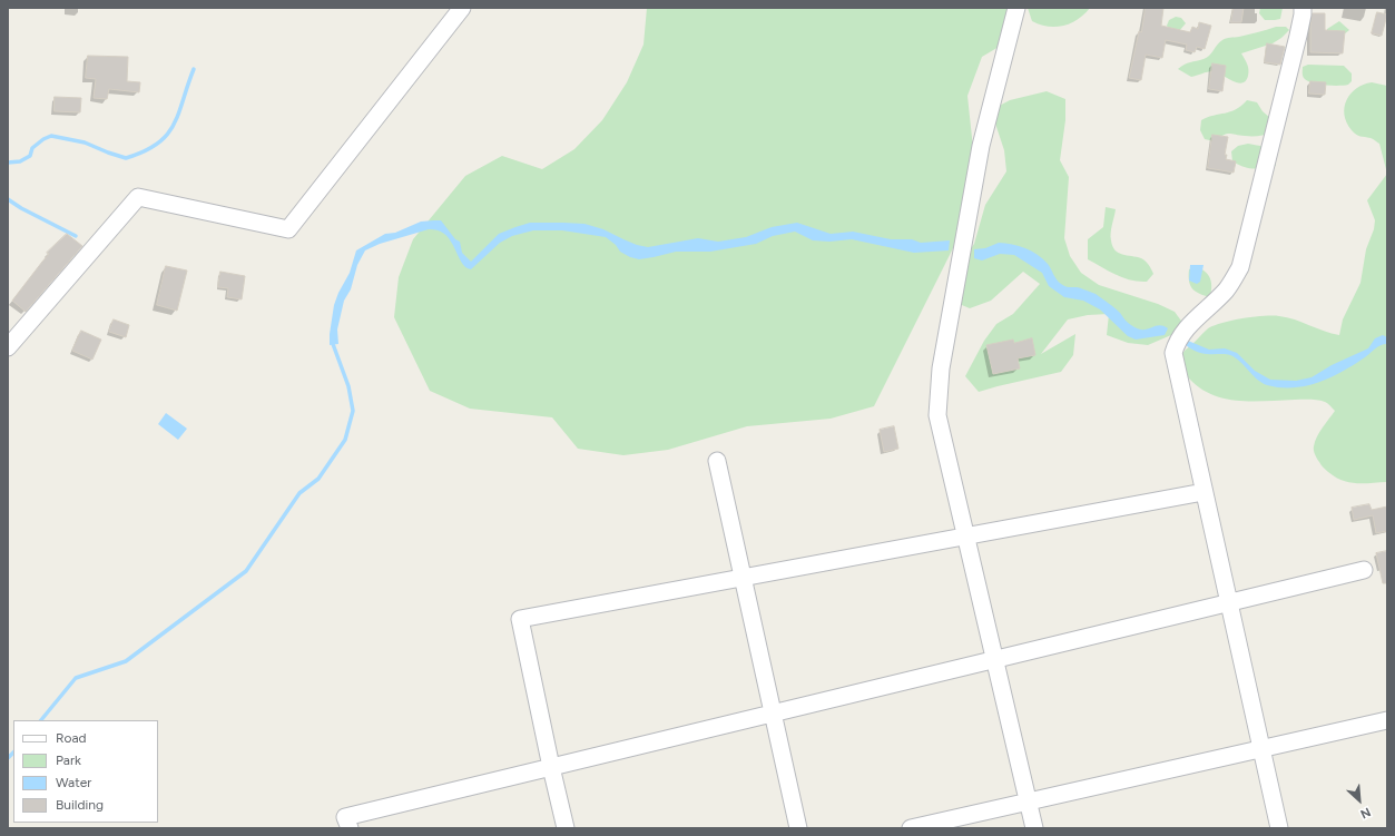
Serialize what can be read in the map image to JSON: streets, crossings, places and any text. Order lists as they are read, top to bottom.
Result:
{
  "legend": [
    "Road",
    "Park",
    "Water",
    "Building"
  ],
  "north": "bottom right"
}
